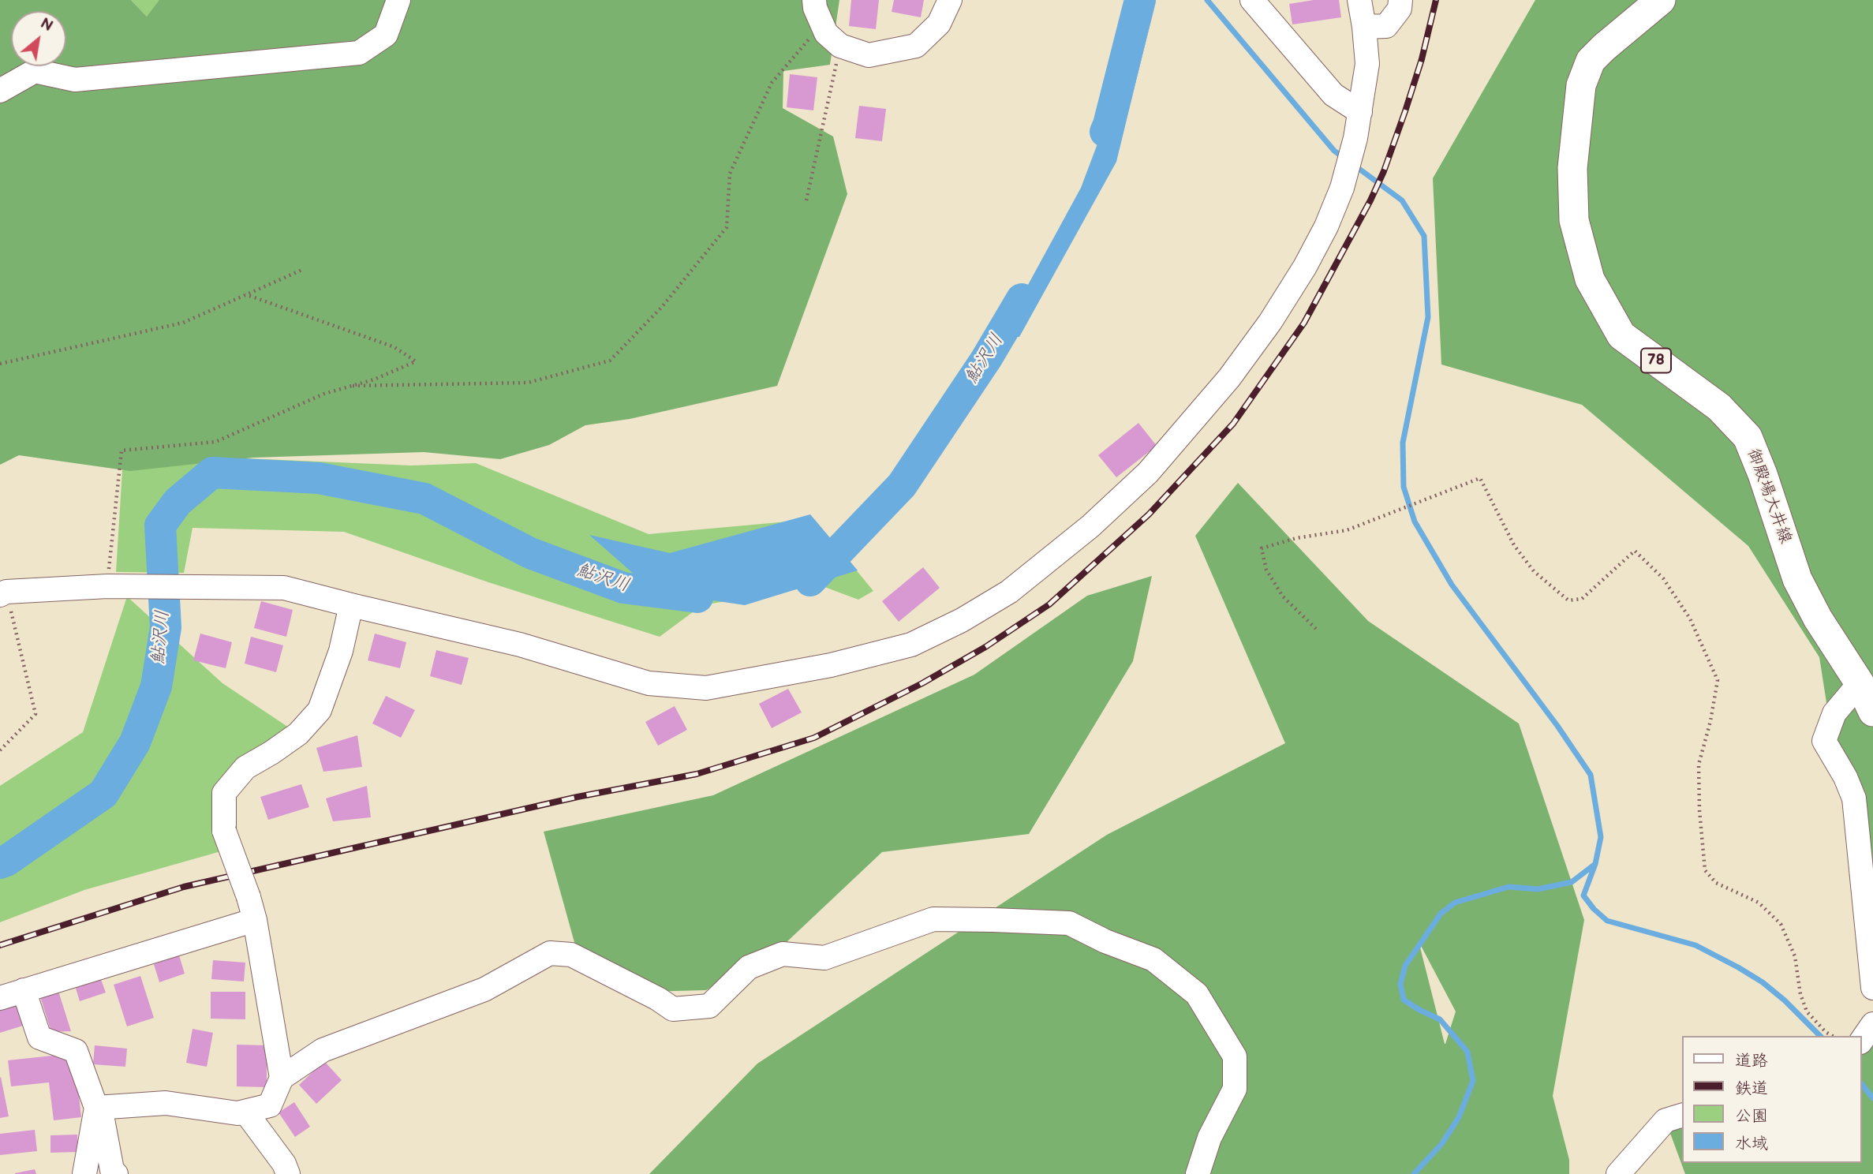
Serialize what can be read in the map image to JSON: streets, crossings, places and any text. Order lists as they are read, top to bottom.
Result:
{
  "streets": {
    "main road": ["78", "御殿場大井線"]
  },
  "water": ["鮎沢川"],
  "legend": [
    "道路",
    "鉄道",
    "公園",
    "水域"
  ],
  "north": "top right"
}
